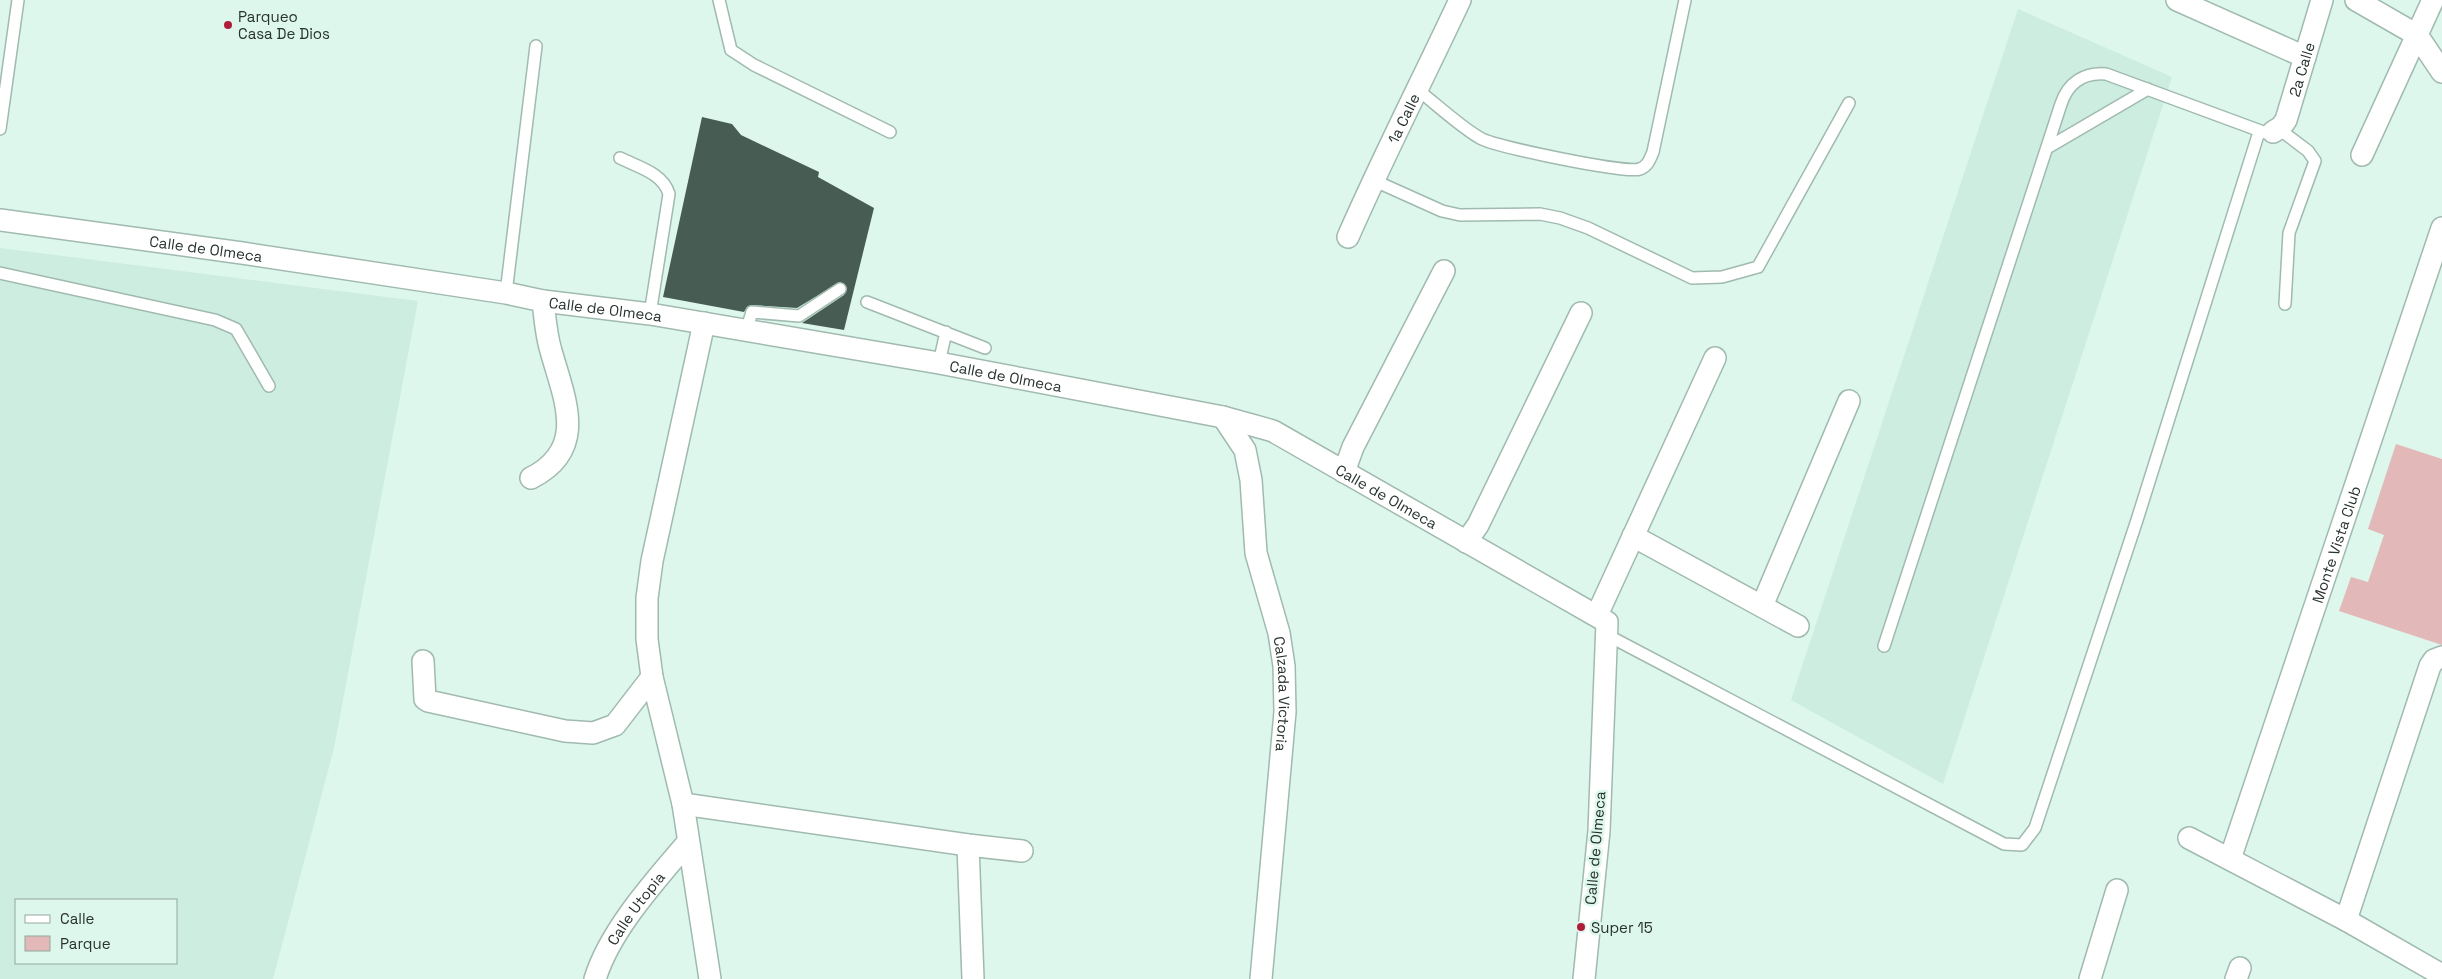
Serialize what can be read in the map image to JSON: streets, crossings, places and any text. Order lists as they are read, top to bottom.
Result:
{
  "streets": {
    "street": [
      "2a Calle",
      "1a Calle",
      "Calle de Olmeca",
      "Monte Vista Club",
      "Calzada Victoria",
      "Calle Utopia"
    ]
  },
  "crossings": [
    ["Calle de Olmeca", "Calzada Victoria"]
  ],
  "places": ["Parqueo Casa De Dios", "Super 15"],
  "legend": ["Calle", "Parque"]
}
